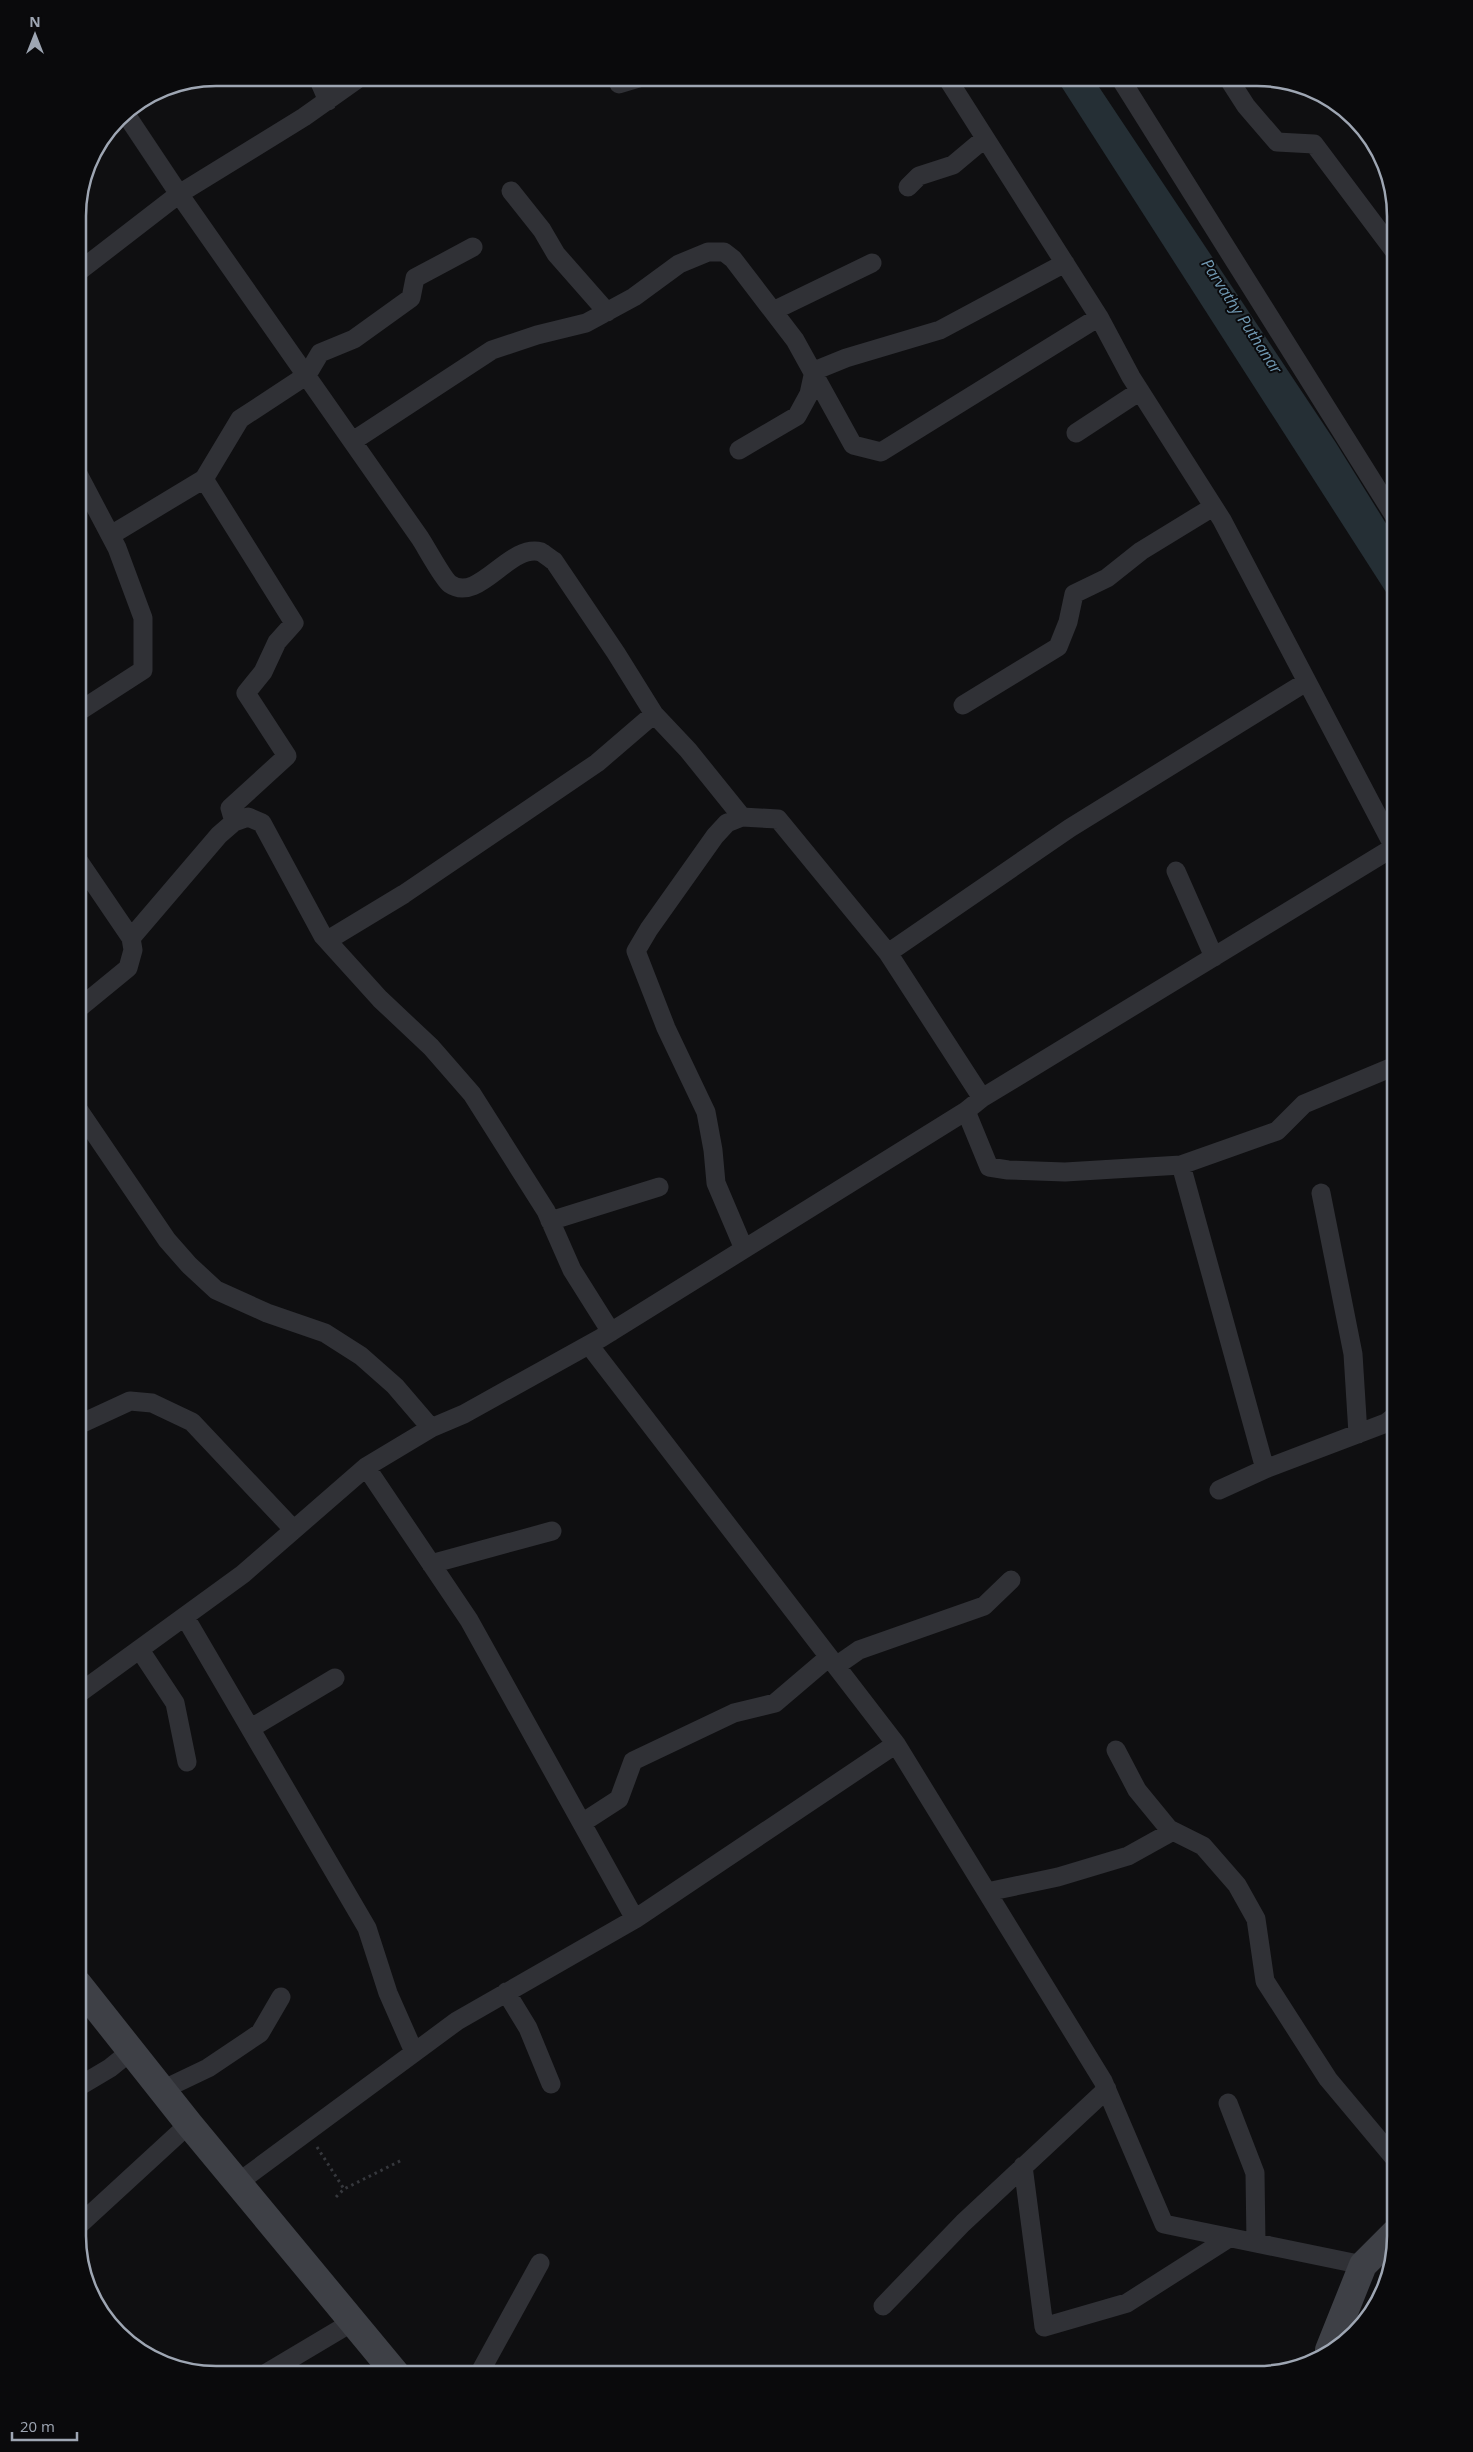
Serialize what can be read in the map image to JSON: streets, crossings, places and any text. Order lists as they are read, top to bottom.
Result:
{
  "water": ["Parvathy Puthanar"],
  "scale_bar": "20 m",
  "north": "top"
}
